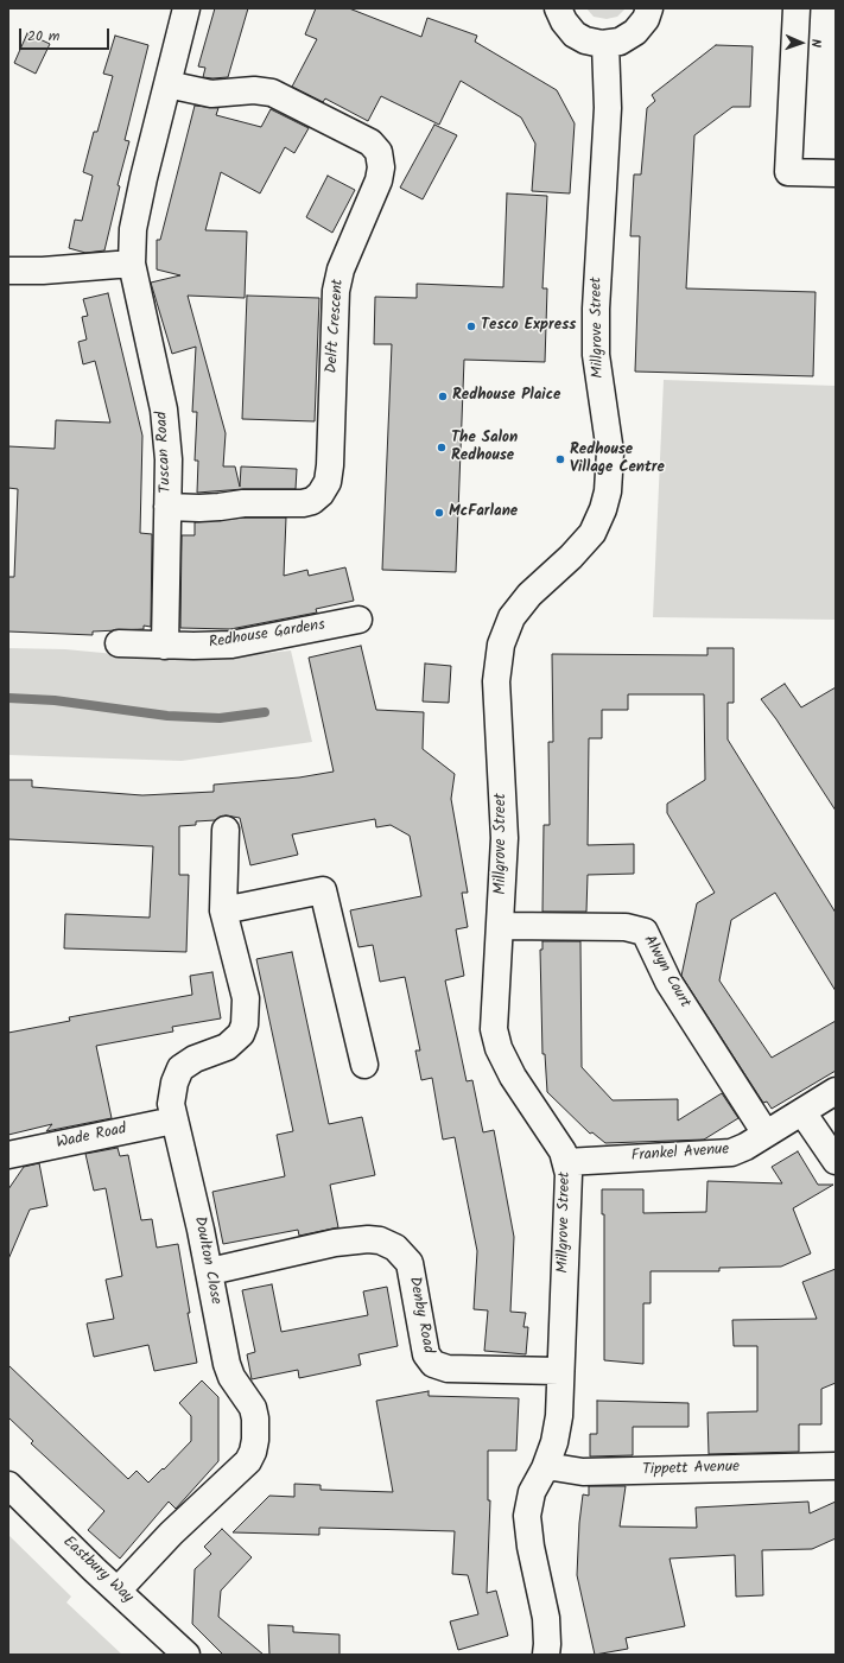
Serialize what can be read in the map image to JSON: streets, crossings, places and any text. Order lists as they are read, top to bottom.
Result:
{
  "streets": {
    "street": [
      "Delft Crescent",
      "Millgrove Street",
      "Tuscan Road",
      "Redhouse Gardens",
      "Alwyn Court",
      "Wade Road",
      "Frankel Avenue",
      "Doulton Close",
      "Denby Road",
      "Tippett Avenue",
      "Eastbury Way"
    ]
  },
  "crossings": [
    ["Delft Crescent", "Tuscan Road"],
    ["Millgrove Street", "Alwyn Court"],
    ["Millgrove Street", "Frankel Avenue"],
    ["Millgrove Street", "Denby Road"],
    ["Millgrove Street", "Tippett Avenue"],
    ["Tuscan Road", "Redhouse Gardens"],
    ["Alwyn Court", "Frankel Avenue"],
    ["Wade Road", "Doulton Close"],
    ["Doulton Close", "Denby Road"],
    ["Doulton Close", "Eastbury Way"]
  ],
  "places": [
    "Tesco Express",
    "Redhouse Plaice",
    "The Salon Redhouse",
    "Redhouse Village Centre",
    "McFarlane"
  ],
  "scale_bar": "20 m",
  "north": "right"
}
